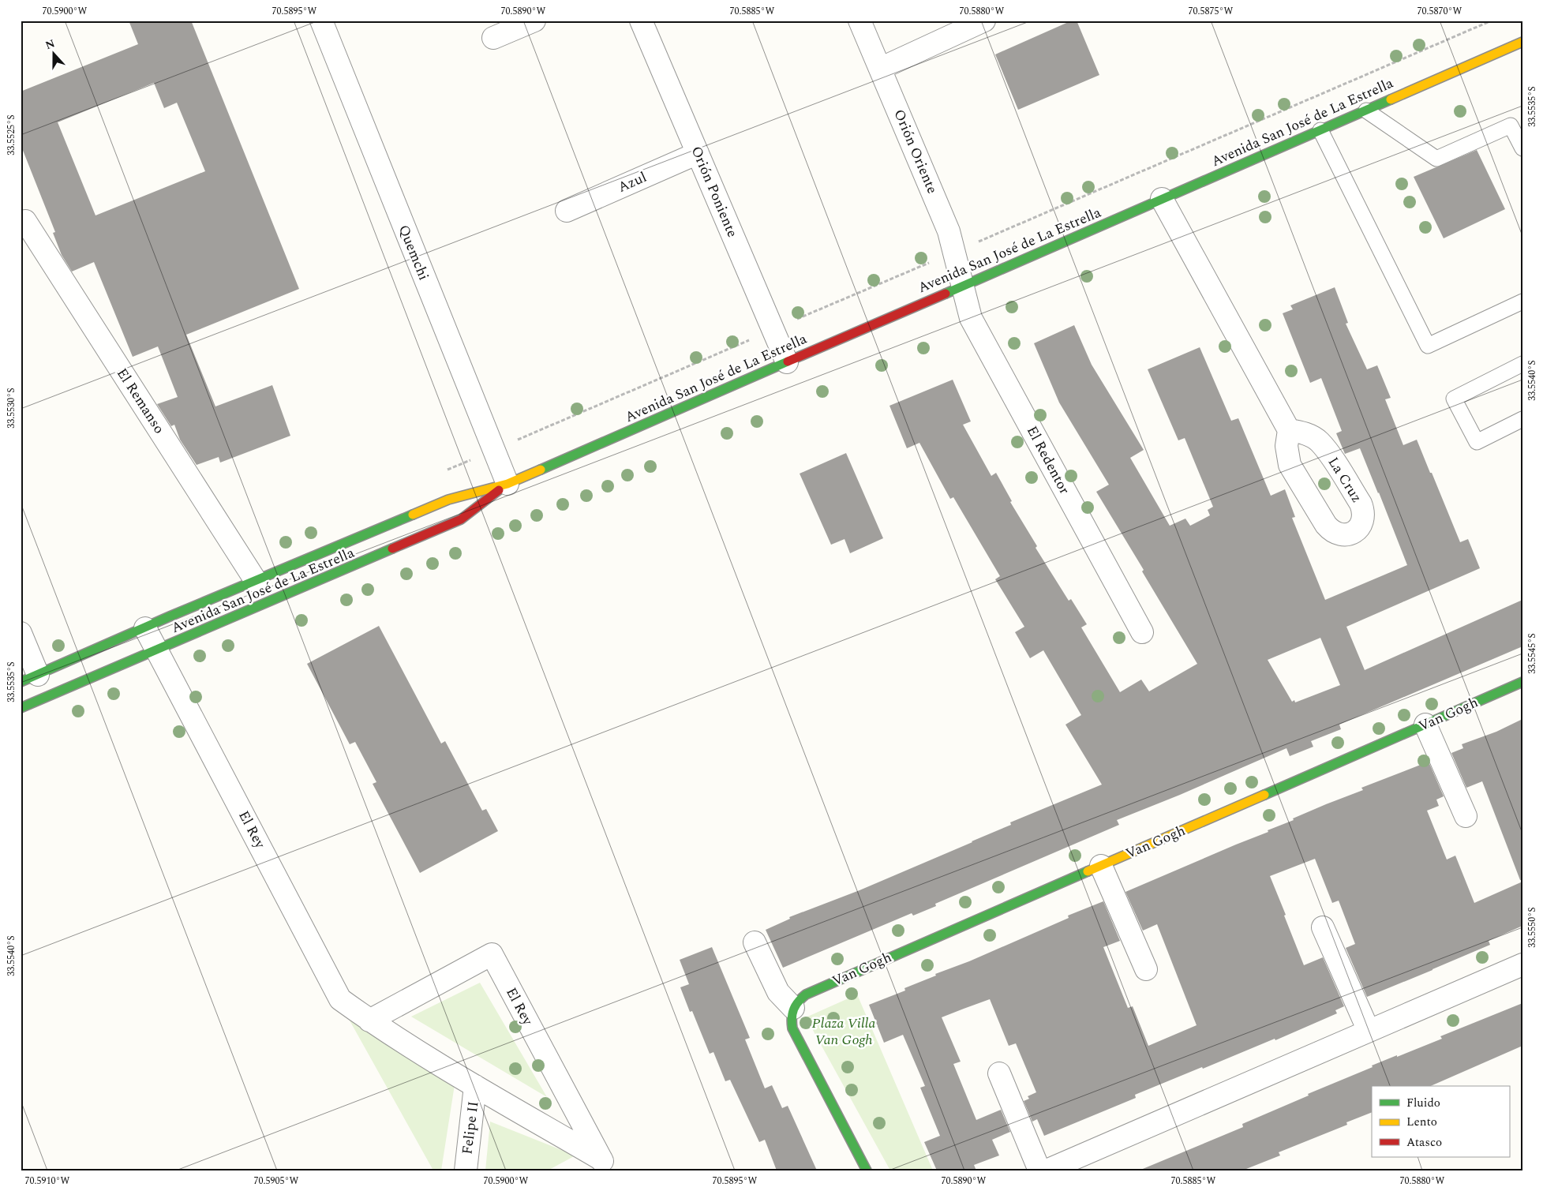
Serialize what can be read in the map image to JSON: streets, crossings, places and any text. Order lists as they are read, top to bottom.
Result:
{
  "streets": {
    "main road": ["Avenida San José de La Estrella", "Van Gogh"],
    "street": [
      "Orión Oriente",
      "Azul",
      "Orión Poniente",
      "Quemchi",
      "El Remanso",
      "El Redentor",
      "La Cruz",
      "El Rey",
      "Felipe II"
    ]
  },
  "crossings": [
    ["Avenida San José de La Estrella", "Orión Oriente"],
    ["Avenida San José de La Estrella", "Orión Poniente"],
    ["Avenida San José de La Estrella", "Quemchi"],
    ["Avenida San José de La Estrella", "El Remanso"],
    ["Avenida San José de La Estrella", "El Redentor"],
    ["Avenida San José de La Estrella", "El Rey"],
    ["Orión Oriente", "El Redentor"],
    ["Azul", "Orión Poniente"],
    ["El Rey", "Felipe II"]
  ],
  "parks": ["Plaza Villa Van Gogh"],
  "legend": ["Fluido", "Lento", "Atasco"],
  "north": "top",
  "coordinates": [
    "70.5900°W",
    "70.5895°W",
    "70.5890°W",
    "70.5885°W",
    "70.5880°W",
    "70.5875°W",
    "70.5870°W",
    "33.5535°S",
    "33.5525°S",
    "33.5540°S",
    "33.5530°S",
    "33.5545°S",
    "33.5550°S",
    "70.5910°W",
    "70.5905°W"
  ]
}
